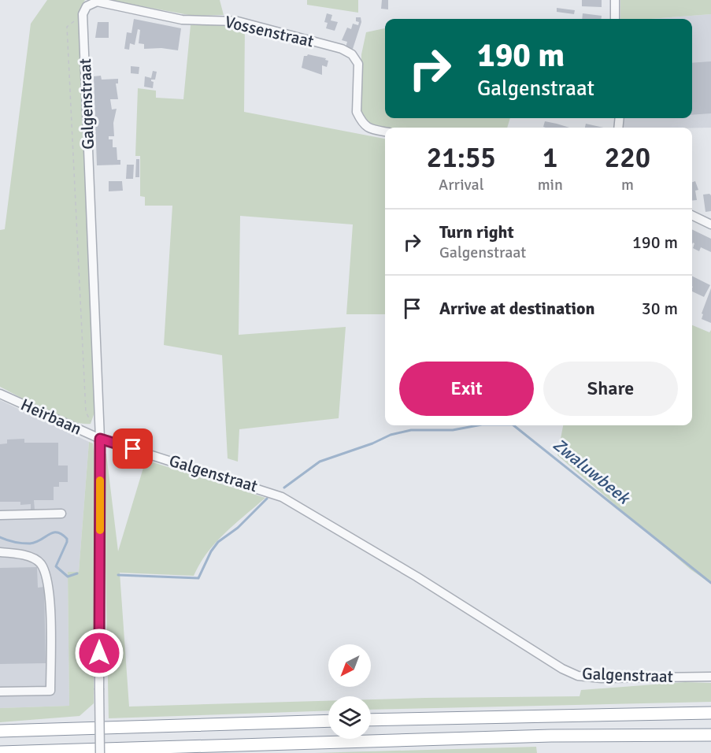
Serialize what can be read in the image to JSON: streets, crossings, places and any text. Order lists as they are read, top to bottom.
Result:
{
  "streets": {
    "street": ["Vossenstraat", "Galgenstraat", "Heirbaan"]
  },
  "crossings": [
    ["Vossenstraat", "Galgenstraat"],
    ["Galgenstraat", "Heirbaan"]
  ],
  "water": ["Zwaluwbeek"],
  "north": "bottom left",
  "page": {
    "turn": ["190 m", "Galgenstraat"],
    "eta": [
      "21:55",
      "Arrival",
      "1",
      "min",
      "220",
      "m"
    ],
    "list": [
      {
        "name": "Turn right",
        "note": "Galgenstraat",
        "value": "190 m"
      },
      {
        "name": "Arrive at destination",
        "value": "30 m"
      }
    ],
    "buttons": ["Exit", "Share"]
  }
}
